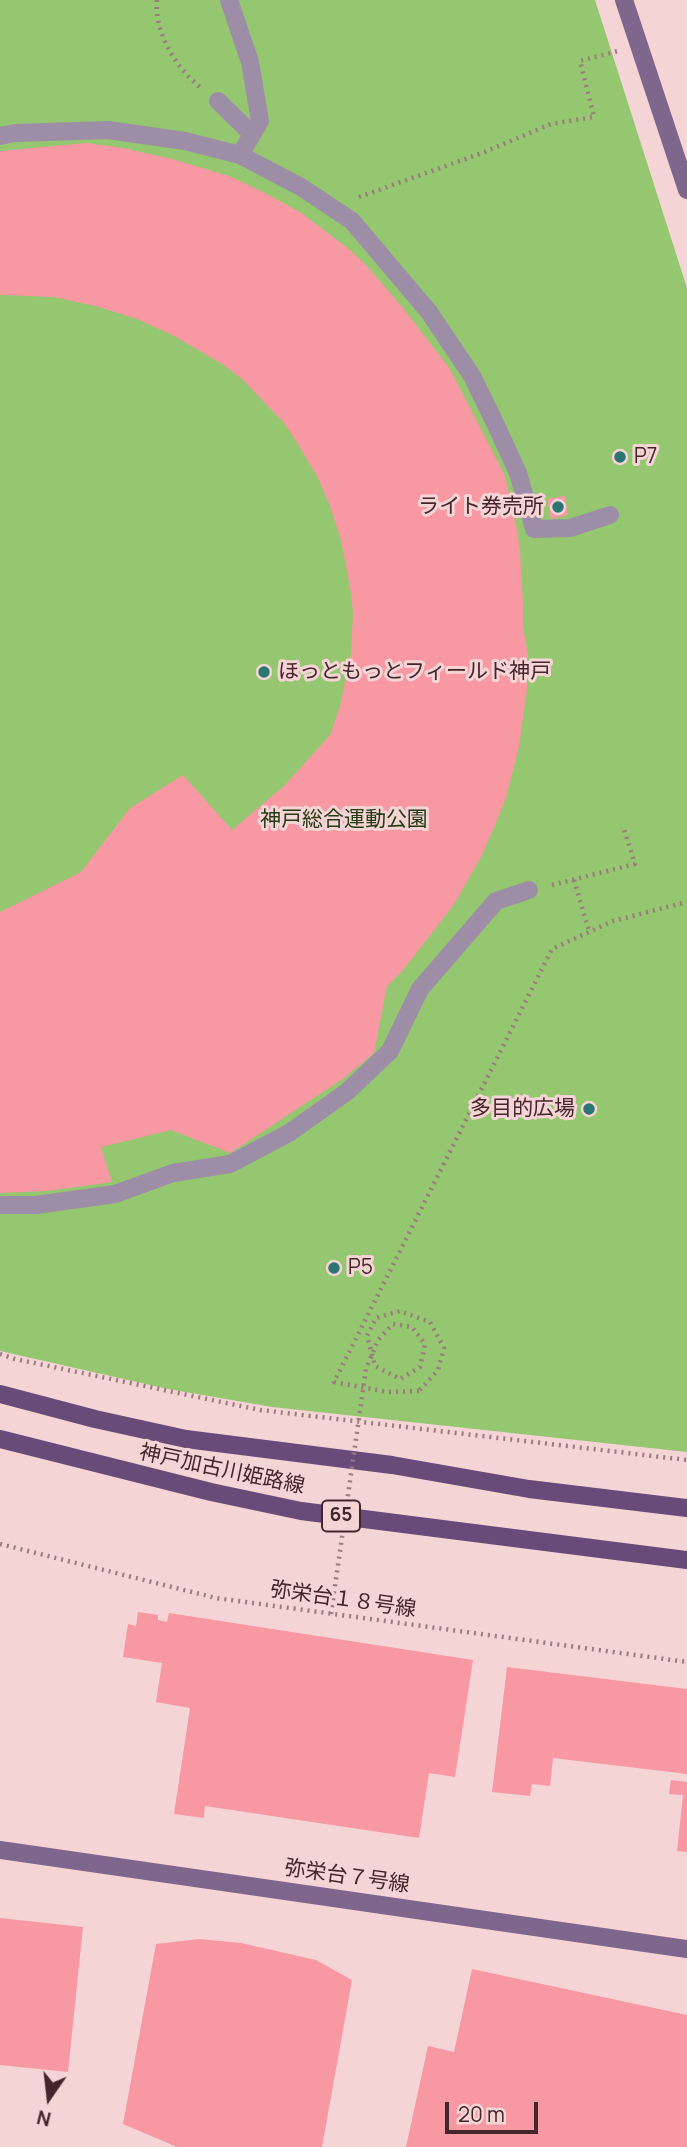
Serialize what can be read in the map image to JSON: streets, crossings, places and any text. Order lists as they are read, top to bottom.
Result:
{
  "streets": {
    "main road": ["神戸加古川姫路線", "65"],
    "street": ["弥栄台７号線"],
    "path": ["弥栄台１８号線"]
  },
  "parks": ["神戸総合運動公園"],
  "places": [
    "P7",
    "ライト券売所",
    "ほっともっとフィールド神戸",
    "多目的広場",
    "P5"
  ],
  "scale_bar": "20 m",
  "north": "bottom"
}
